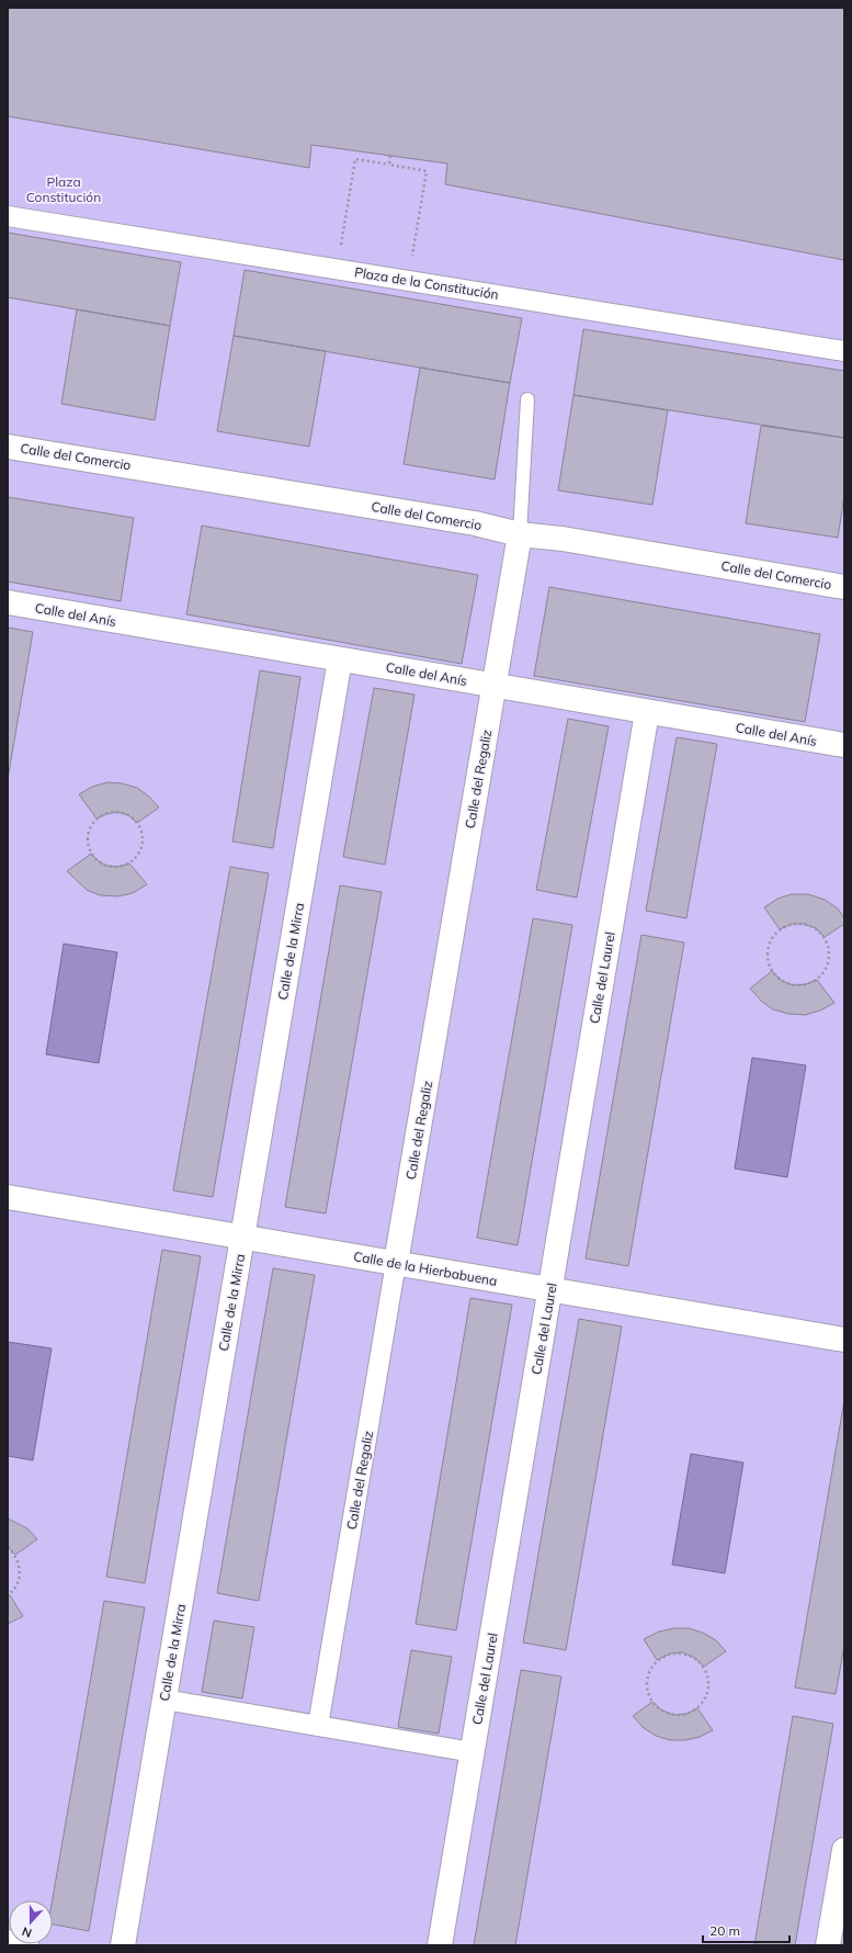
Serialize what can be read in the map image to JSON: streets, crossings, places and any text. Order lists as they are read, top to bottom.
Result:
{
  "streets": {
    "street": [
      "Plaza de la Constitución",
      "Calle del Comercio",
      "Calle del Anís",
      "Calle del Regaliz",
      "Calle de la Mirra",
      "Calle del Laurel",
      "Calle de la Hierbabuena"
    ]
  },
  "crossings": [
    ["Calle del Comercio", "Calle del Regaliz"],
    ["Calle del Anís", "Calle del Regaliz"],
    ["Calle del Anís", "Calle de la Mirra"],
    ["Calle del Anís", "Calle del Laurel"],
    ["Calle del Regaliz", "Calle de la Hierbabuena"],
    ["Calle de la Mirra", "Calle de la Hierbabuena"],
    ["Calle del Laurel", "Calle de la Hierbabuena"]
  ],
  "parks": ["Plaza Constitución"],
  "scale_bar": "20 m",
  "north": "bottom"
}
